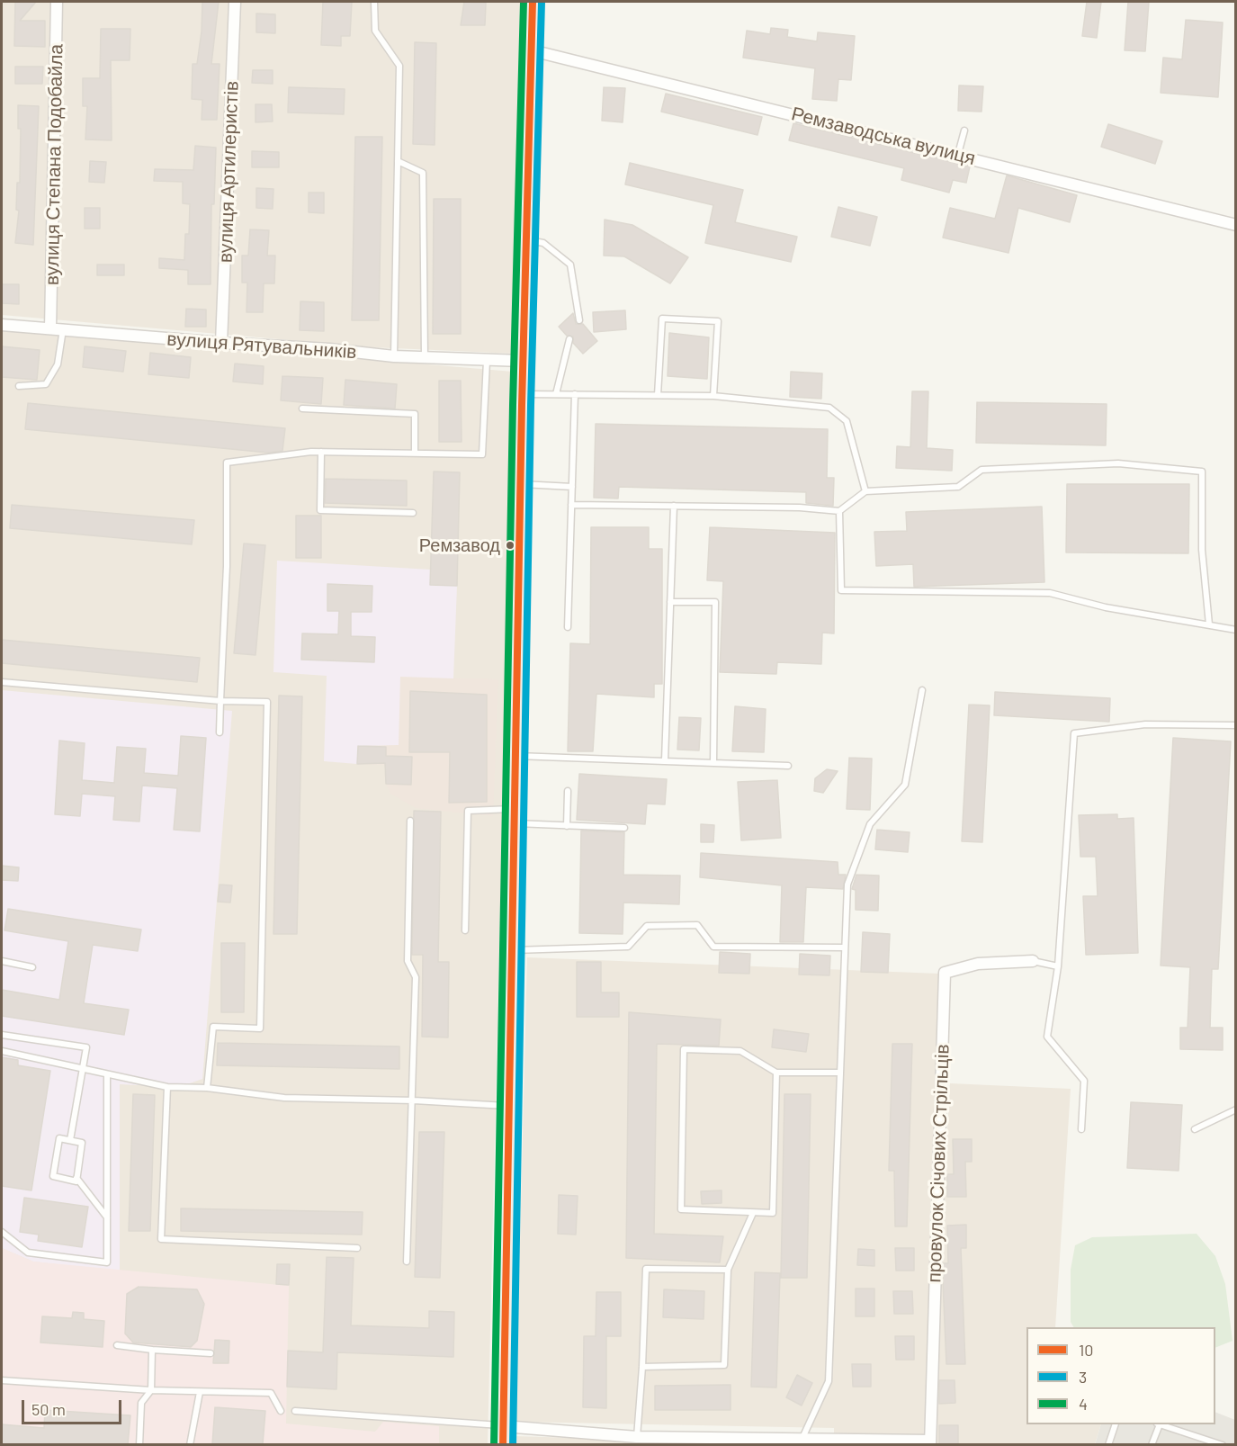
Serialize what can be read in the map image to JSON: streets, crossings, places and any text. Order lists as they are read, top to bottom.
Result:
{
  "streets": {
    "street": [
      "Ремзаводська вулиця",
      "вулиця Степана Подобайла",
      "вулиця Артилеристів",
      "вулиця Рятувальників",
      "провулок Січових Стрільців"
    ]
  },
  "crossings": [
    ["вулиця Степана Подобайла", "вулиця Рятувальників"],
    ["вулиця Артилеристів", "вулиця Рятувальників"]
  ],
  "places": ["Ремзавод"],
  "lines": ["transit line 10", "transit line 3", "transit line 4"],
  "legend": ["10", "3", "4"],
  "scale_bar": "50 m"
}
